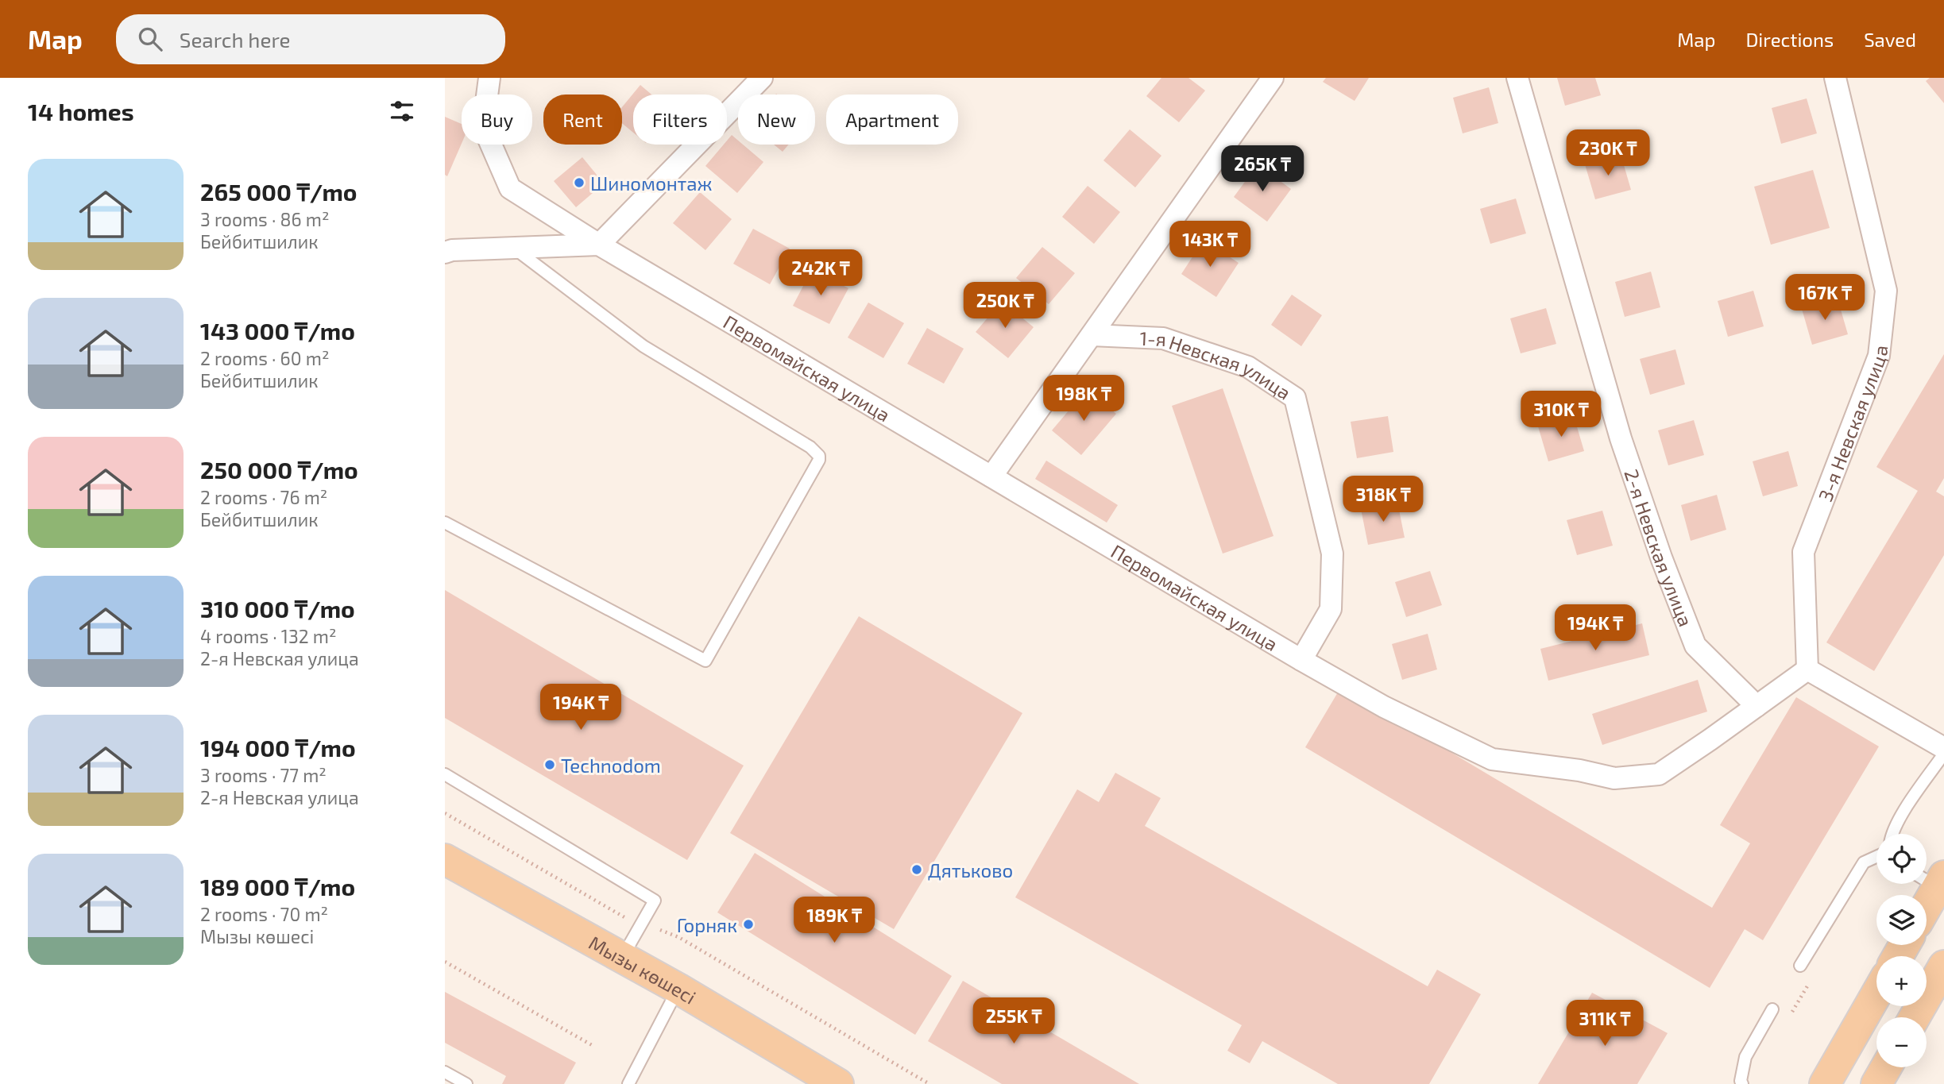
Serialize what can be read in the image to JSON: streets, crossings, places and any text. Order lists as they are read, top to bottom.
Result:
{
  "streets": {
    "main road": ["Мызы көшесі"],
    "street": [
      "Первомайская улица",
      "1-я Невская улица",
      "3-я Невская улица",
      "2-я Невская улица"
    ]
  },
  "crossings": [
    ["Первомайская улица", "1-я Невская улица"],
    ["Первомайская улица", "3-я Невская улица"],
    ["Первомайская улица", "2-я Невская улица"]
  ],
  "places": [
    "Шиномонтаж",
    "Technodom",
    "Дятьково",
    "Горняк"
  ],
  "page": {
    "header": "Map",
    "search": "Search here",
    "nav": ["Map", "Directions", "Saved"],
    "heading": "14 homes",
    "chip": [
      "Buy",
      "Rent",
      "Filters",
      "New",
      "Apartment"
    ],
    "price": [
      "230K ₸",
      "265K ₸",
      "143K ₸",
      "242K ₸",
      "167K ₸",
      "250K ₸",
      "198K ₸",
      "310K ₸",
      "318K ₸",
      "194K ₸",
      "194K ₸",
      "189K ₸",
      "255K ₸",
      "311K ₸"
    ],
    "list": [
      {
        "name": "265 000 ₸/mo",
        "note": "3 rooms · 86 m² · Бейбитшилик"
      },
      {
        "name": "143 000 ₸/mo",
        "note": "2 rooms · 60 m² · Бейбитшилик"
      },
      {
        "name": "250 000 ₸/mo",
        "note": "2 rooms · 76 m² · Бейбитшилик"
      },
      {
        "name": "310 000 ₸/mo",
        "note": "4 rooms · 132 m² · 2-я Невская улица"
      },
      {
        "name": "194 000 ₸/mo",
        "note": "3 rooms · 77 m² · 2-я Невская улица"
      },
      {
        "name": "189 000 ₸/mo",
        "note": "2 rooms · 70 m² · Мызы көшесі"
      }
    ],
    "map_buttons": ["+", "−"]
  }
}
